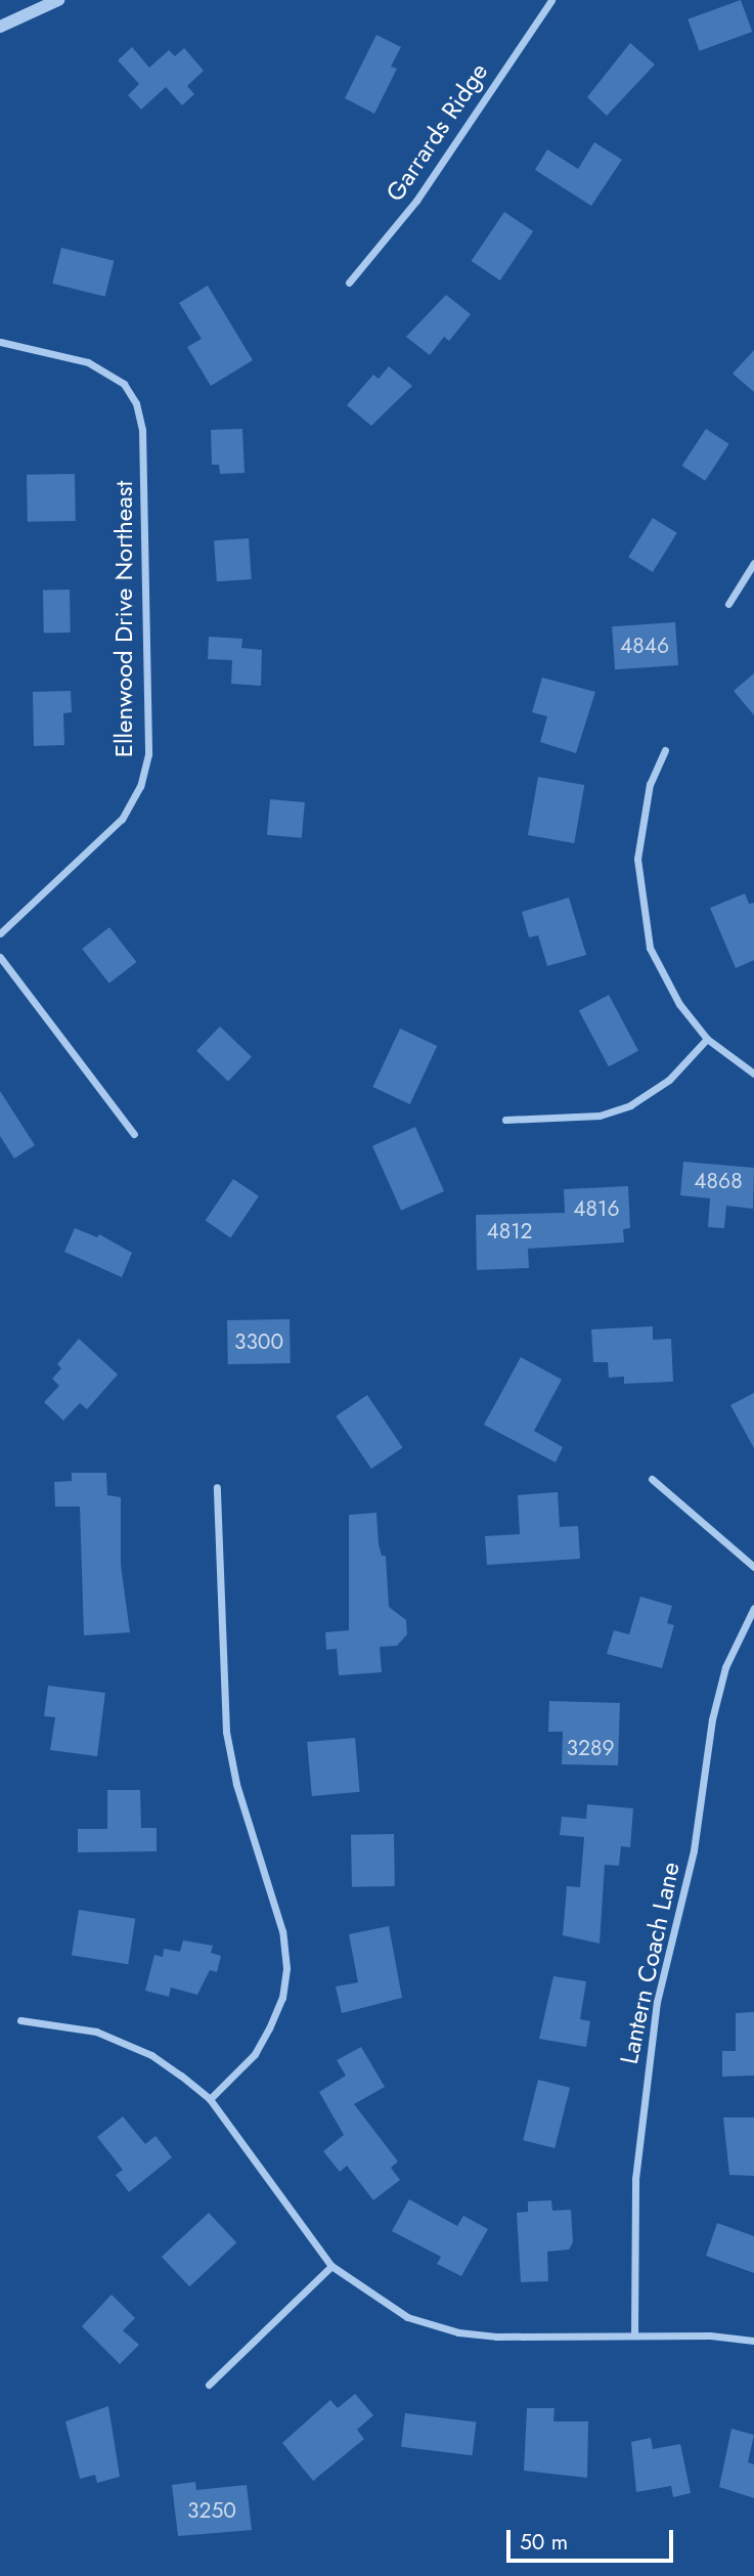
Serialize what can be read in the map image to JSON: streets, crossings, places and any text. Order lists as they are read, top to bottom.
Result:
{
  "streets": {
    "street": ["Garrards Ridge", "Ellenwood Drive Northeast", "Lantern Coach Lane"]
  },
  "house_numbers": [
    "4846",
    "4868",
    "4816",
    "4812",
    "3300",
    "3289",
    "3250"
  ],
  "scale_bar": "50 m"
}
